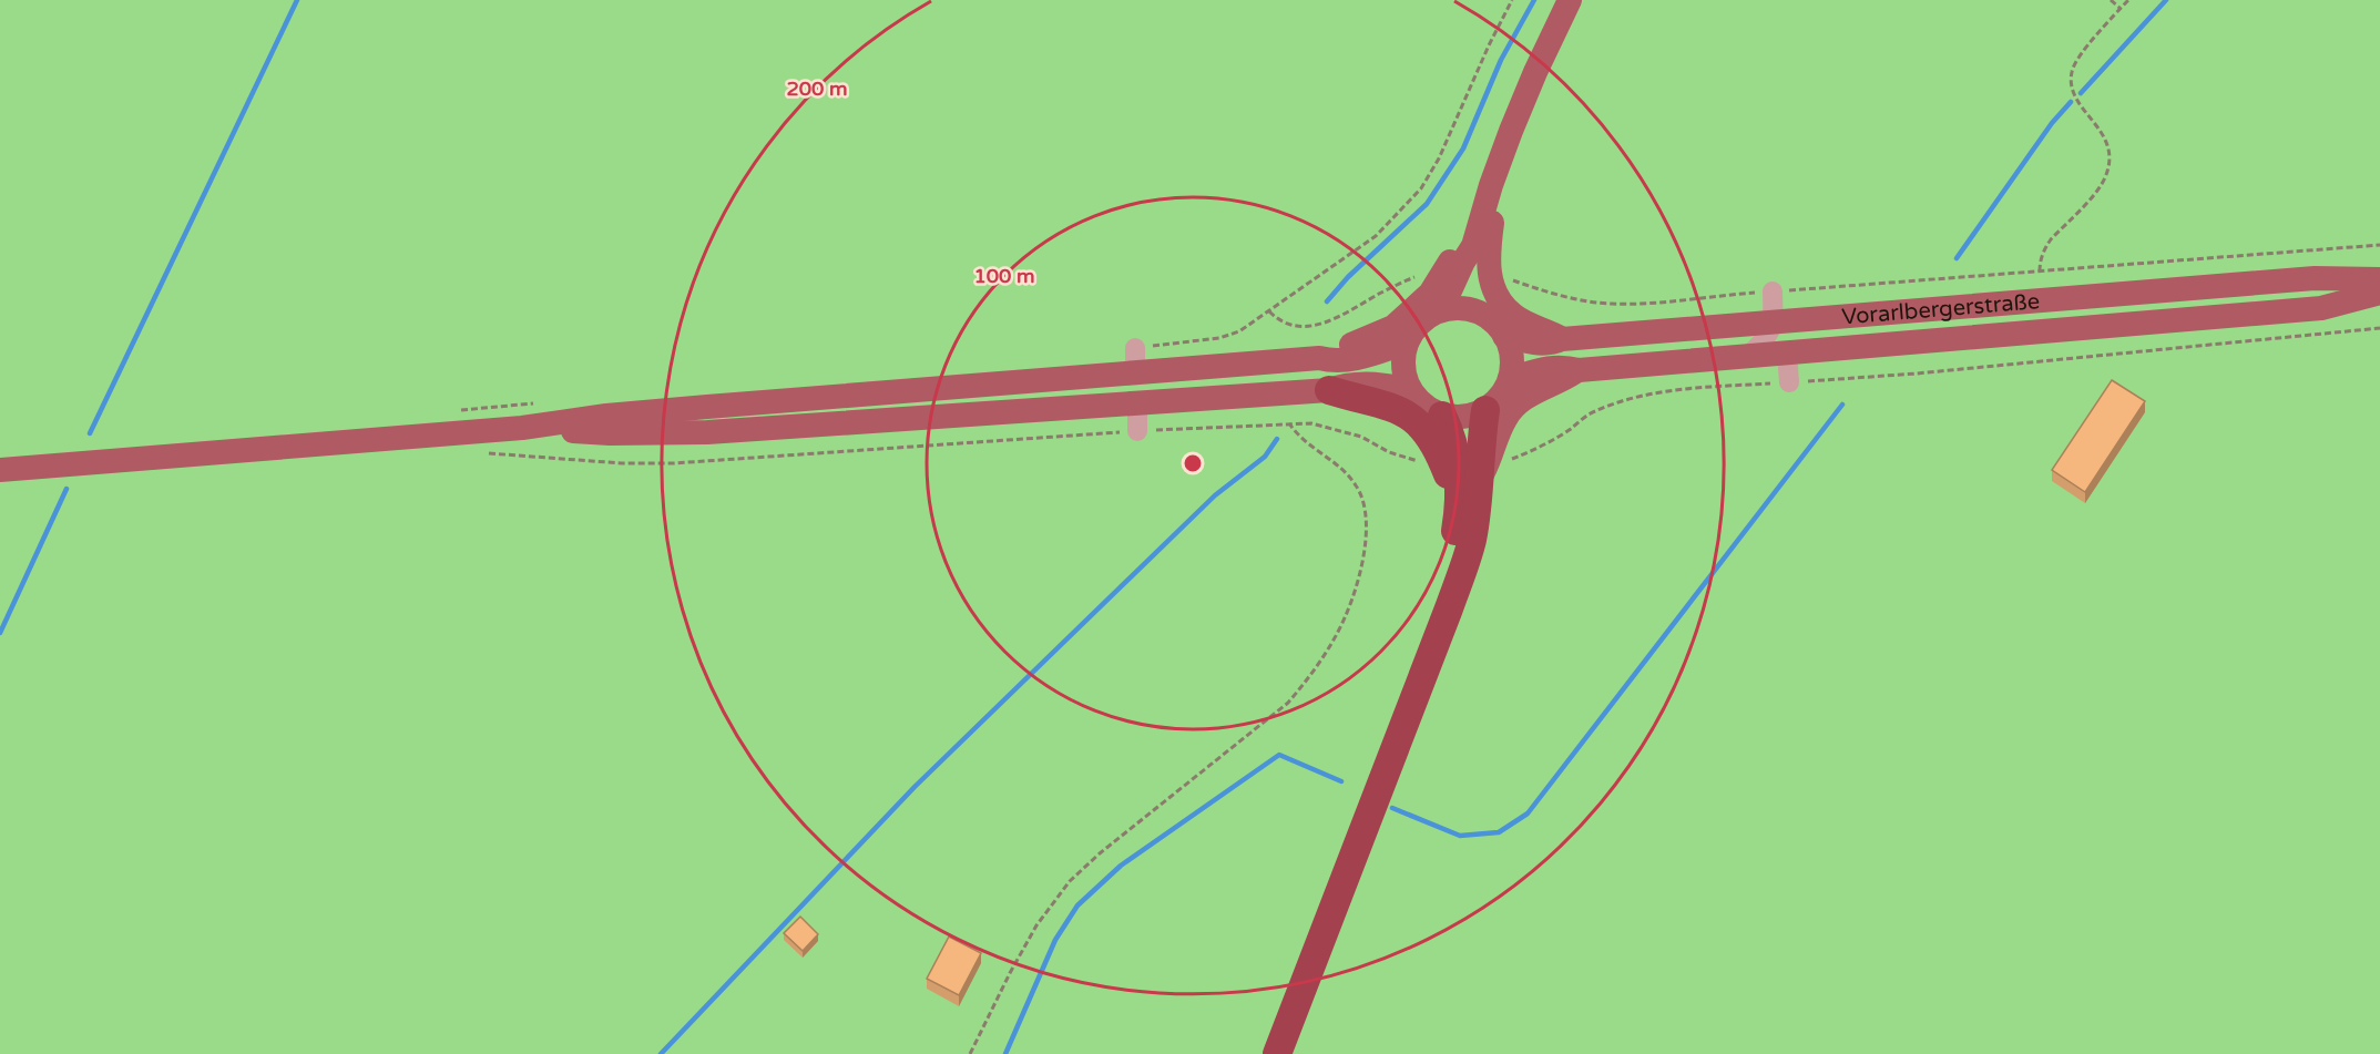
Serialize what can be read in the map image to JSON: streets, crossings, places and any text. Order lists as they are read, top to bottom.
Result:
{
  "streets": {
    "main road": ["Vorarlbergerstraße"]
  },
  "rings": ["200 m", "100 m"]
}
